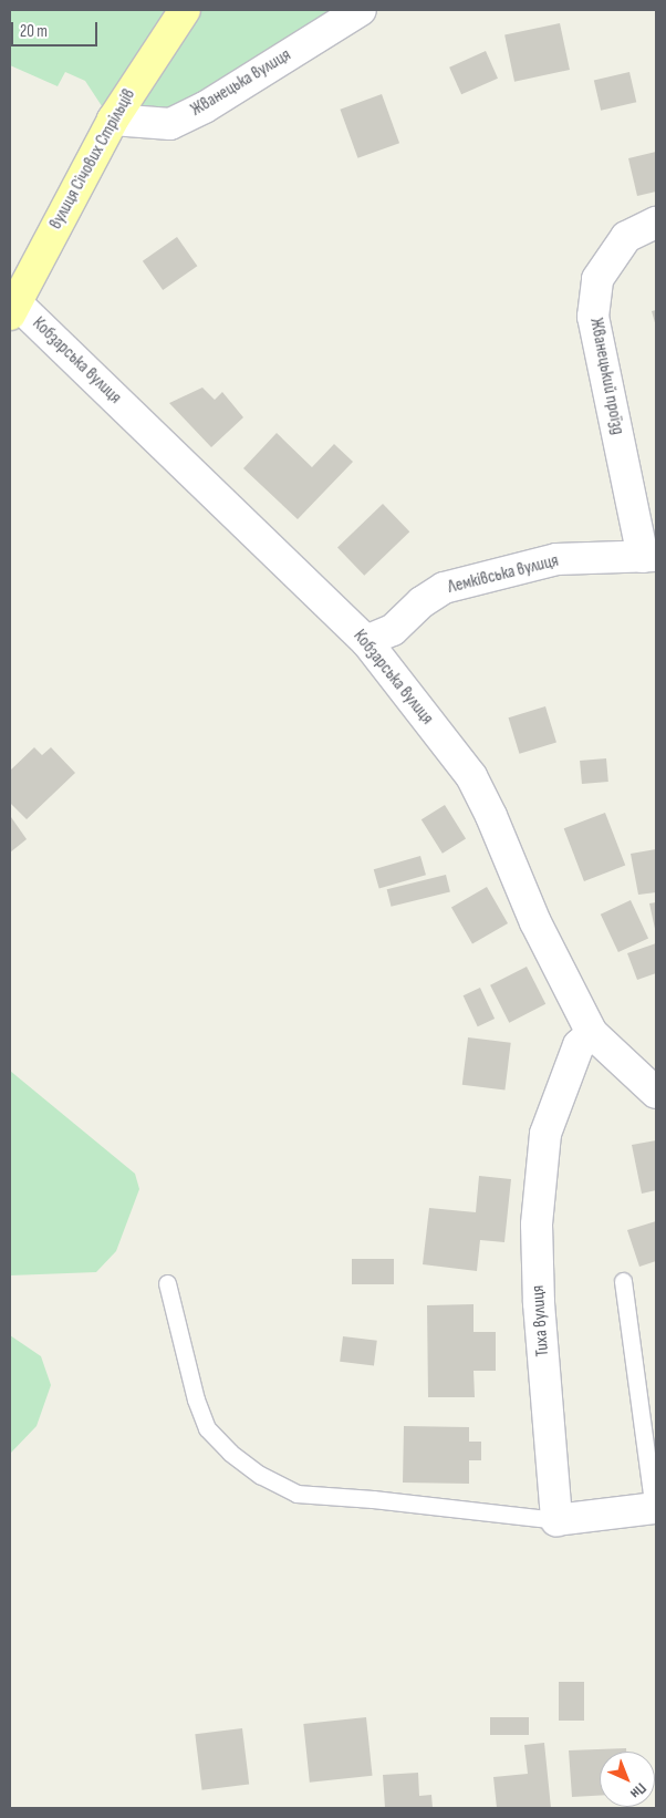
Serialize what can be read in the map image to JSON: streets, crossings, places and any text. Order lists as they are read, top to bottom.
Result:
{
  "streets": {
    "main road": ["вулиця Січових Стрільців"],
    "street": [
      "Жванецька вулиця",
      "Кобзарська вулиця",
      "Жванецький проїзд",
      "Лемківська вулиця",
      "Тиха вулиця"
    ]
  },
  "crossings": [
    ["Жванецька вулиця", "вулиця Січових Стрільців"],
    ["вулиця Січових Стрільців", "Кобзарська вулиця"],
    ["Кобзарська вулиця", "Лемківська вулиця"],
    ["Кобзарська вулиця", "Тиха вулиця"],
    ["Жванецький проїзд", "Лемківська вулиця"]
  ],
  "scale_bar": "20 m",
  "north": "bottom right"
}
